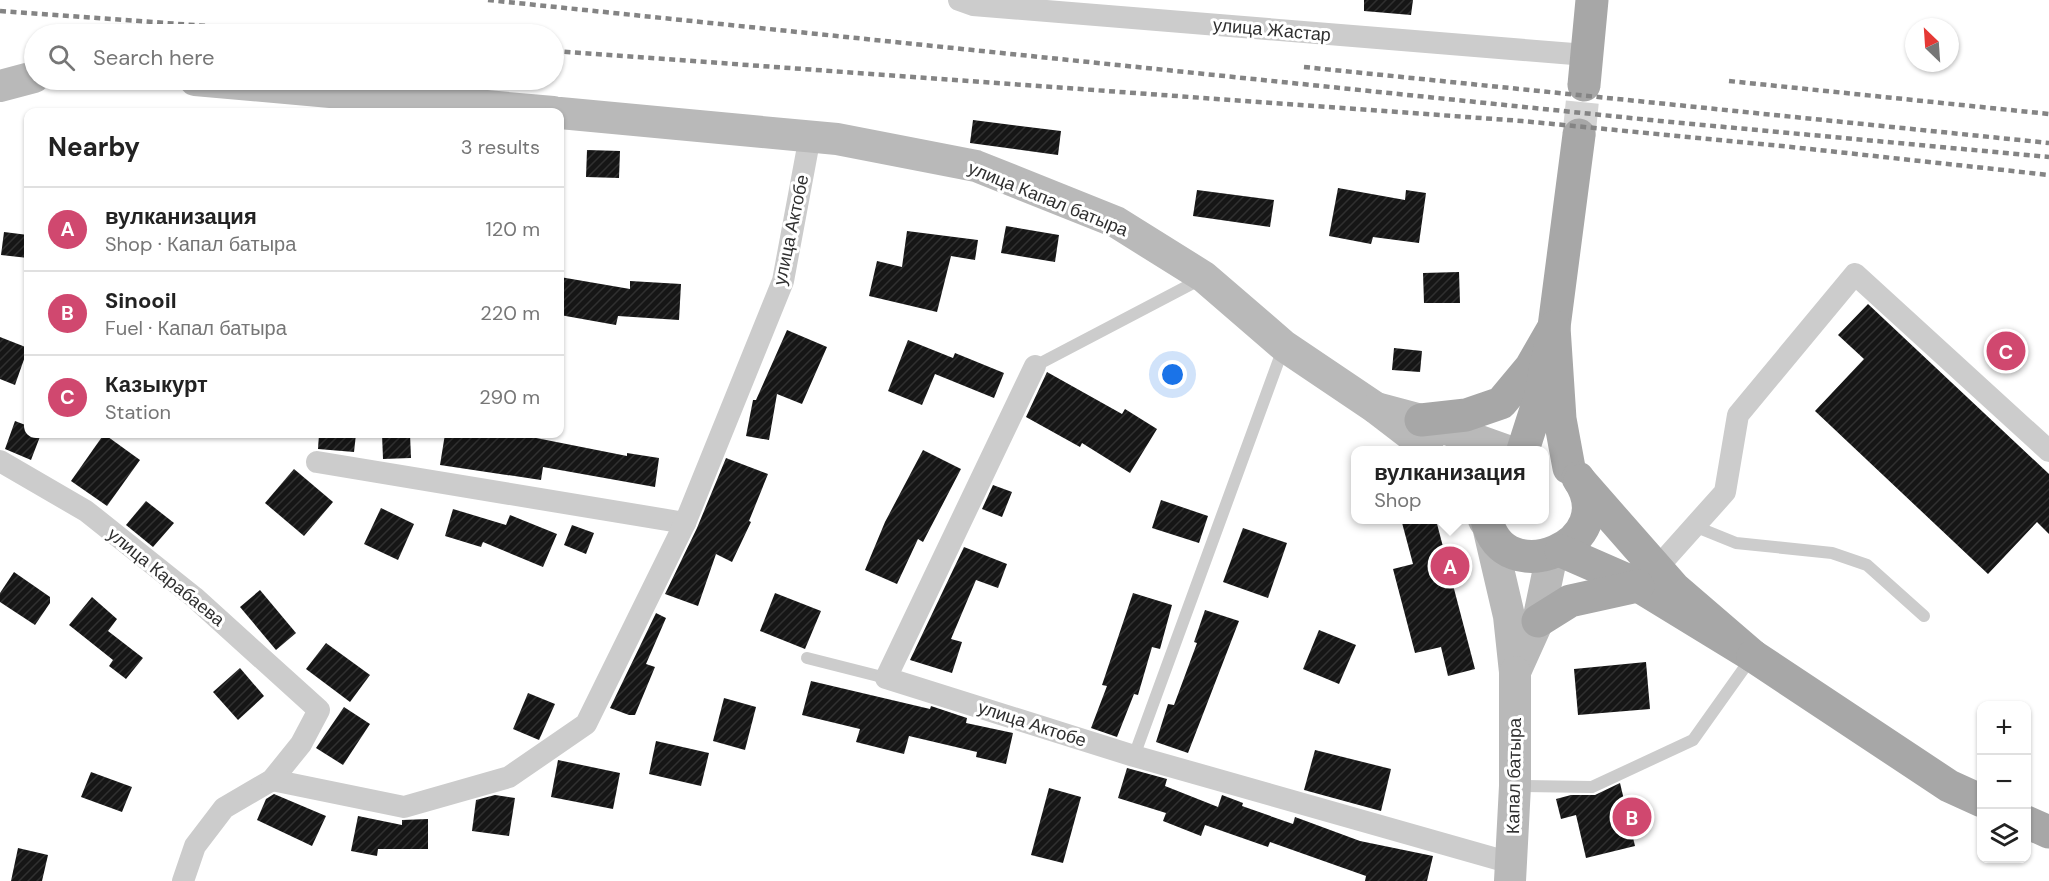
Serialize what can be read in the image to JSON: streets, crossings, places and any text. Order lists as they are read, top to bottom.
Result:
{
  "streets": {
    "main road": ["улица Капал батыра", "Капал батыра"],
    "street": ["улица Жастар", "улица Актобе", "улица Карабаева"]
  },
  "crossings": [
    ["улица Капал батыра", "улица Актобе"],
    ["улица Актобе", "улица Карабаева"],
    ["улица Актобе", "Капал батыра"]
  ],
  "north": "top left",
  "page": {
    "search": "Search here",
    "heading": ["Nearby", "3 results"],
    "list": [
      {
        "mark": "A",
        "name": "вулканизация",
        "note": "Shop · Капал батыра",
        "value": "120 m"
      },
      {
        "mark": "B",
        "name": "Sinooil",
        "note": "Fuel · Капал батыра",
        "value": "220 m"
      },
      {
        "mark": "C",
        "name": "Казыкурт",
        "note": "Station",
        "value": "290 m"
      }
    ],
    "pins": ["C", "A", "B"],
    "popup": ["вулканизация", "Shop"],
    "map_buttons": ["+", "−"]
  }
}
